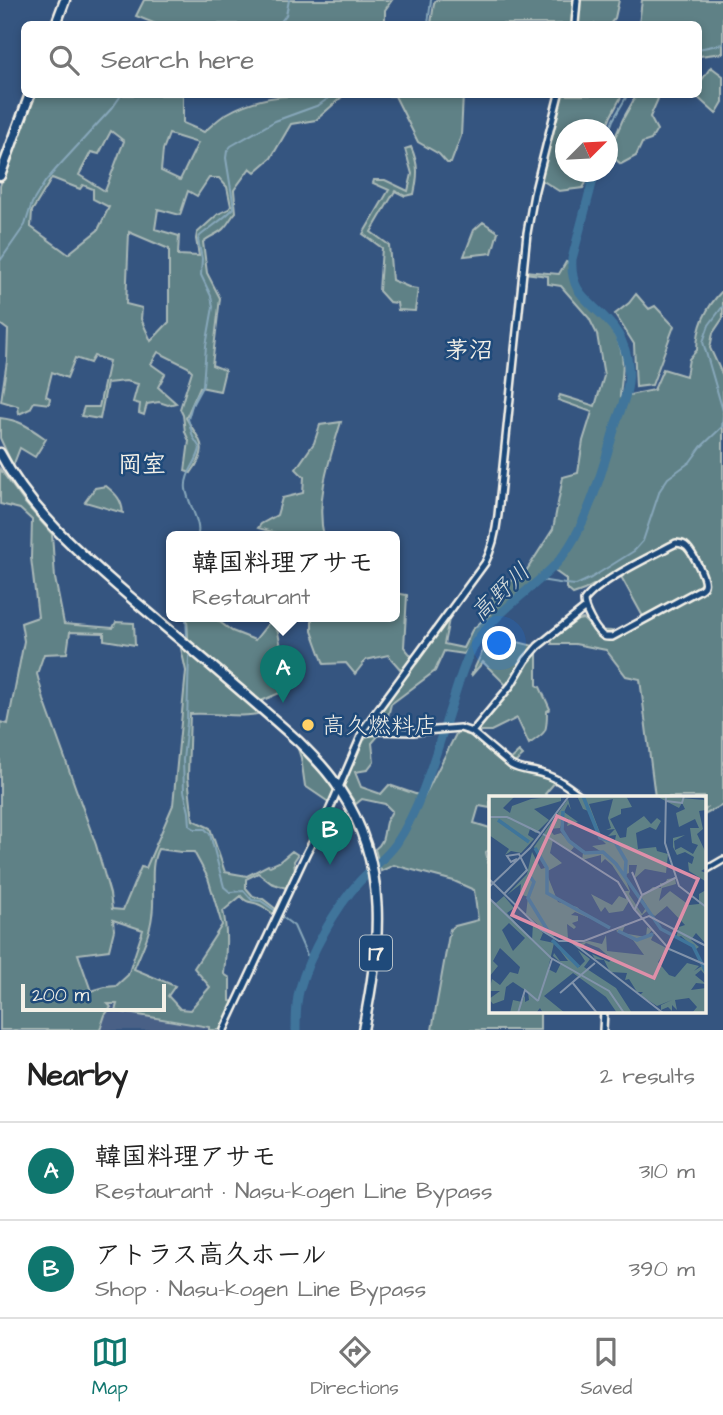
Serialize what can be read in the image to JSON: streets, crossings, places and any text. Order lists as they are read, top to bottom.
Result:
{
  "streets": {
    "main road": ["17"]
  },
  "districts": ["茅沼", "岡室"],
  "water": ["高野川"],
  "places": ["高久燃料店"],
  "scale_bar": "200 m",
  "north": "top right",
  "page": {
    "search": "Search here",
    "popup": ["韓国料理アサモ", "Restaurant"],
    "pins": ["A", "B"],
    "scale": "200 m",
    "heading": ["Nearby", "2 results"],
    "list": [
      {
        "mark": "A",
        "name": "韓国料理アサモ",
        "note": "Restaurant · Nasu-kogen Line Bypass",
        "value": "310 m"
      },
      {
        "mark": "B",
        "name": "アトラス高久ホール",
        "note": "Shop · Nasu-kogen Line Bypass",
        "value": "390 m"
      }
    ],
    "nav": ["Map", "Directions", "Saved"]
  }
}
